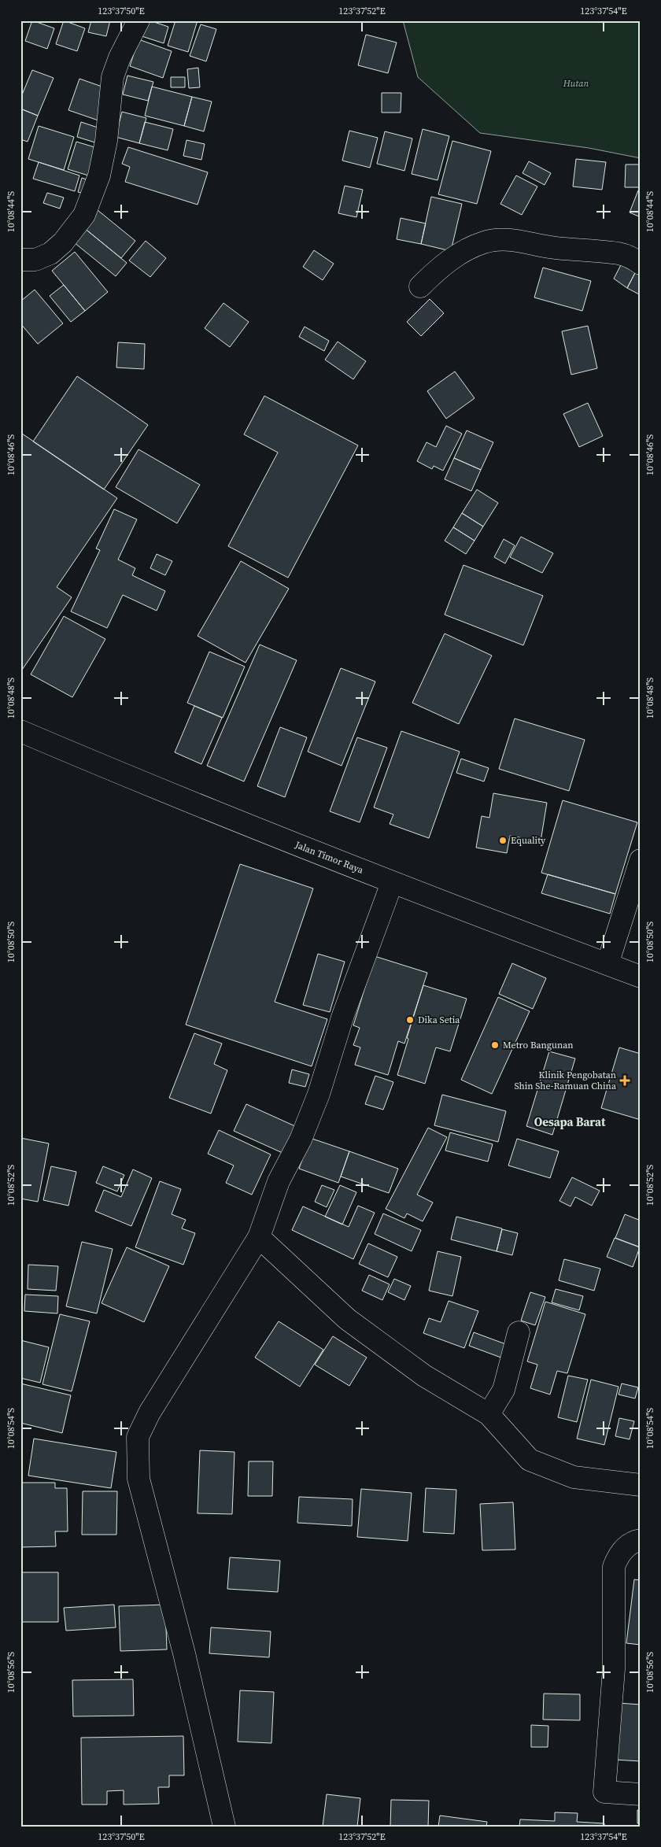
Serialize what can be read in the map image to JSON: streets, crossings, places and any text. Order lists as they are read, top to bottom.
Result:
{
  "streets": {
    "main road": ["Jalan Timor Raya"]
  },
  "districts": ["Oesapa Barat"],
  "parks": ["Hutan"],
  "places": {
    "other": ["Equality", "Dika Setia", "Metro Bangunan"],
    "health": ["Klinik Pengobatan Shin She-Ramuan China"]
  },
  "coordinates": [
    "123°37'50\"E",
    "123°37'52\"E",
    "123°37'54\"E",
    "10°08'44\"S",
    "10°08'46\"S",
    "10°08'48\"S",
    "10°08'50\"S",
    "10°08'52\"S",
    "10°08'54\"S",
    "10°08'56\"S"
  ]
}
